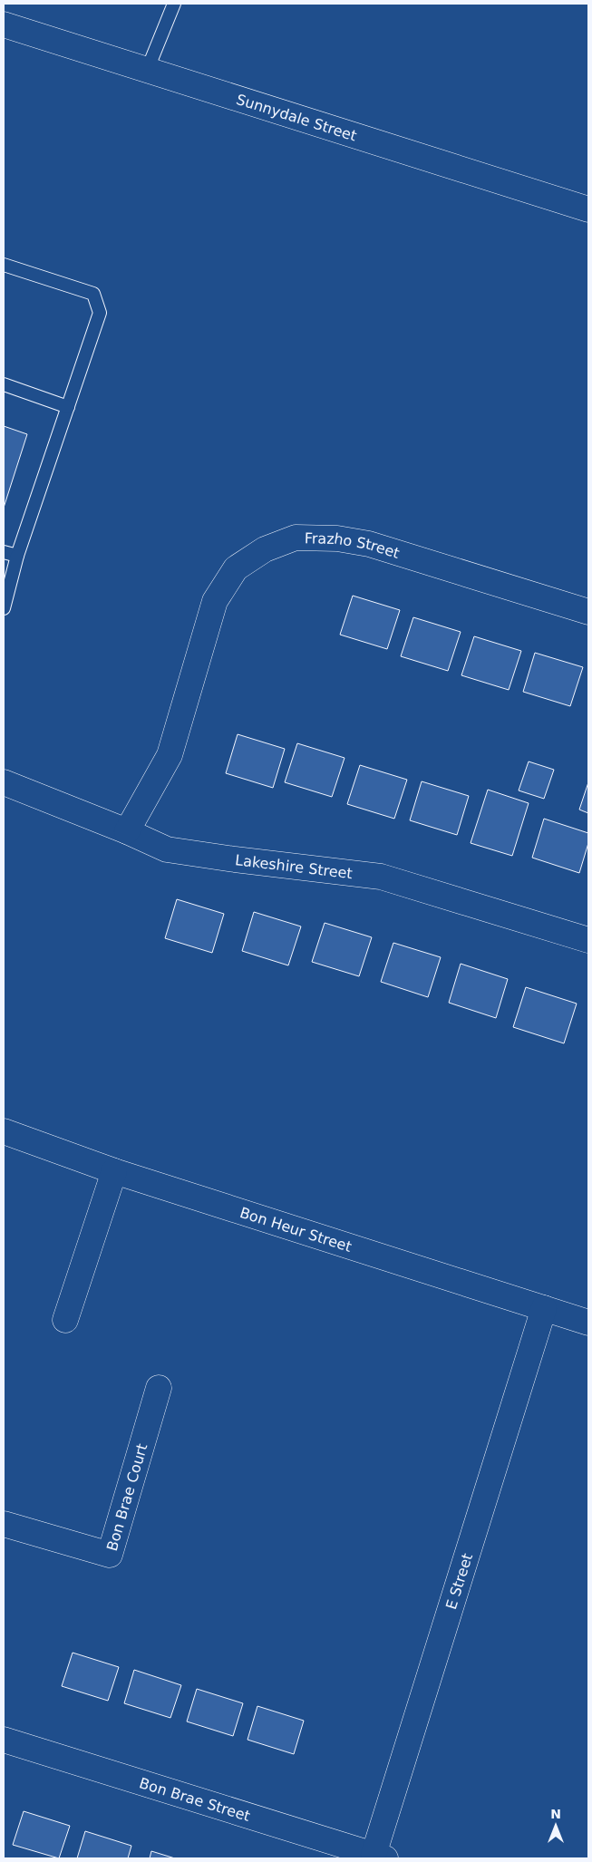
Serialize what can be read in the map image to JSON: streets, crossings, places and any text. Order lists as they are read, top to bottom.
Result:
{
  "streets": {
    "street": [
      "Sunnydale Street",
      "Frazho Street",
      "Lakeshire Street",
      "Bon Heur Street",
      "Bon Brae Court",
      "E Street",
      "Bon Brae Street"
    ]
  },
  "crossings": [
    ["Frazho Street", "Lakeshire Street"],
    ["Bon Heur Street", "E Street"],
    ["E Street", "Bon Brae Street"]
  ],
  "north": "top"
}
